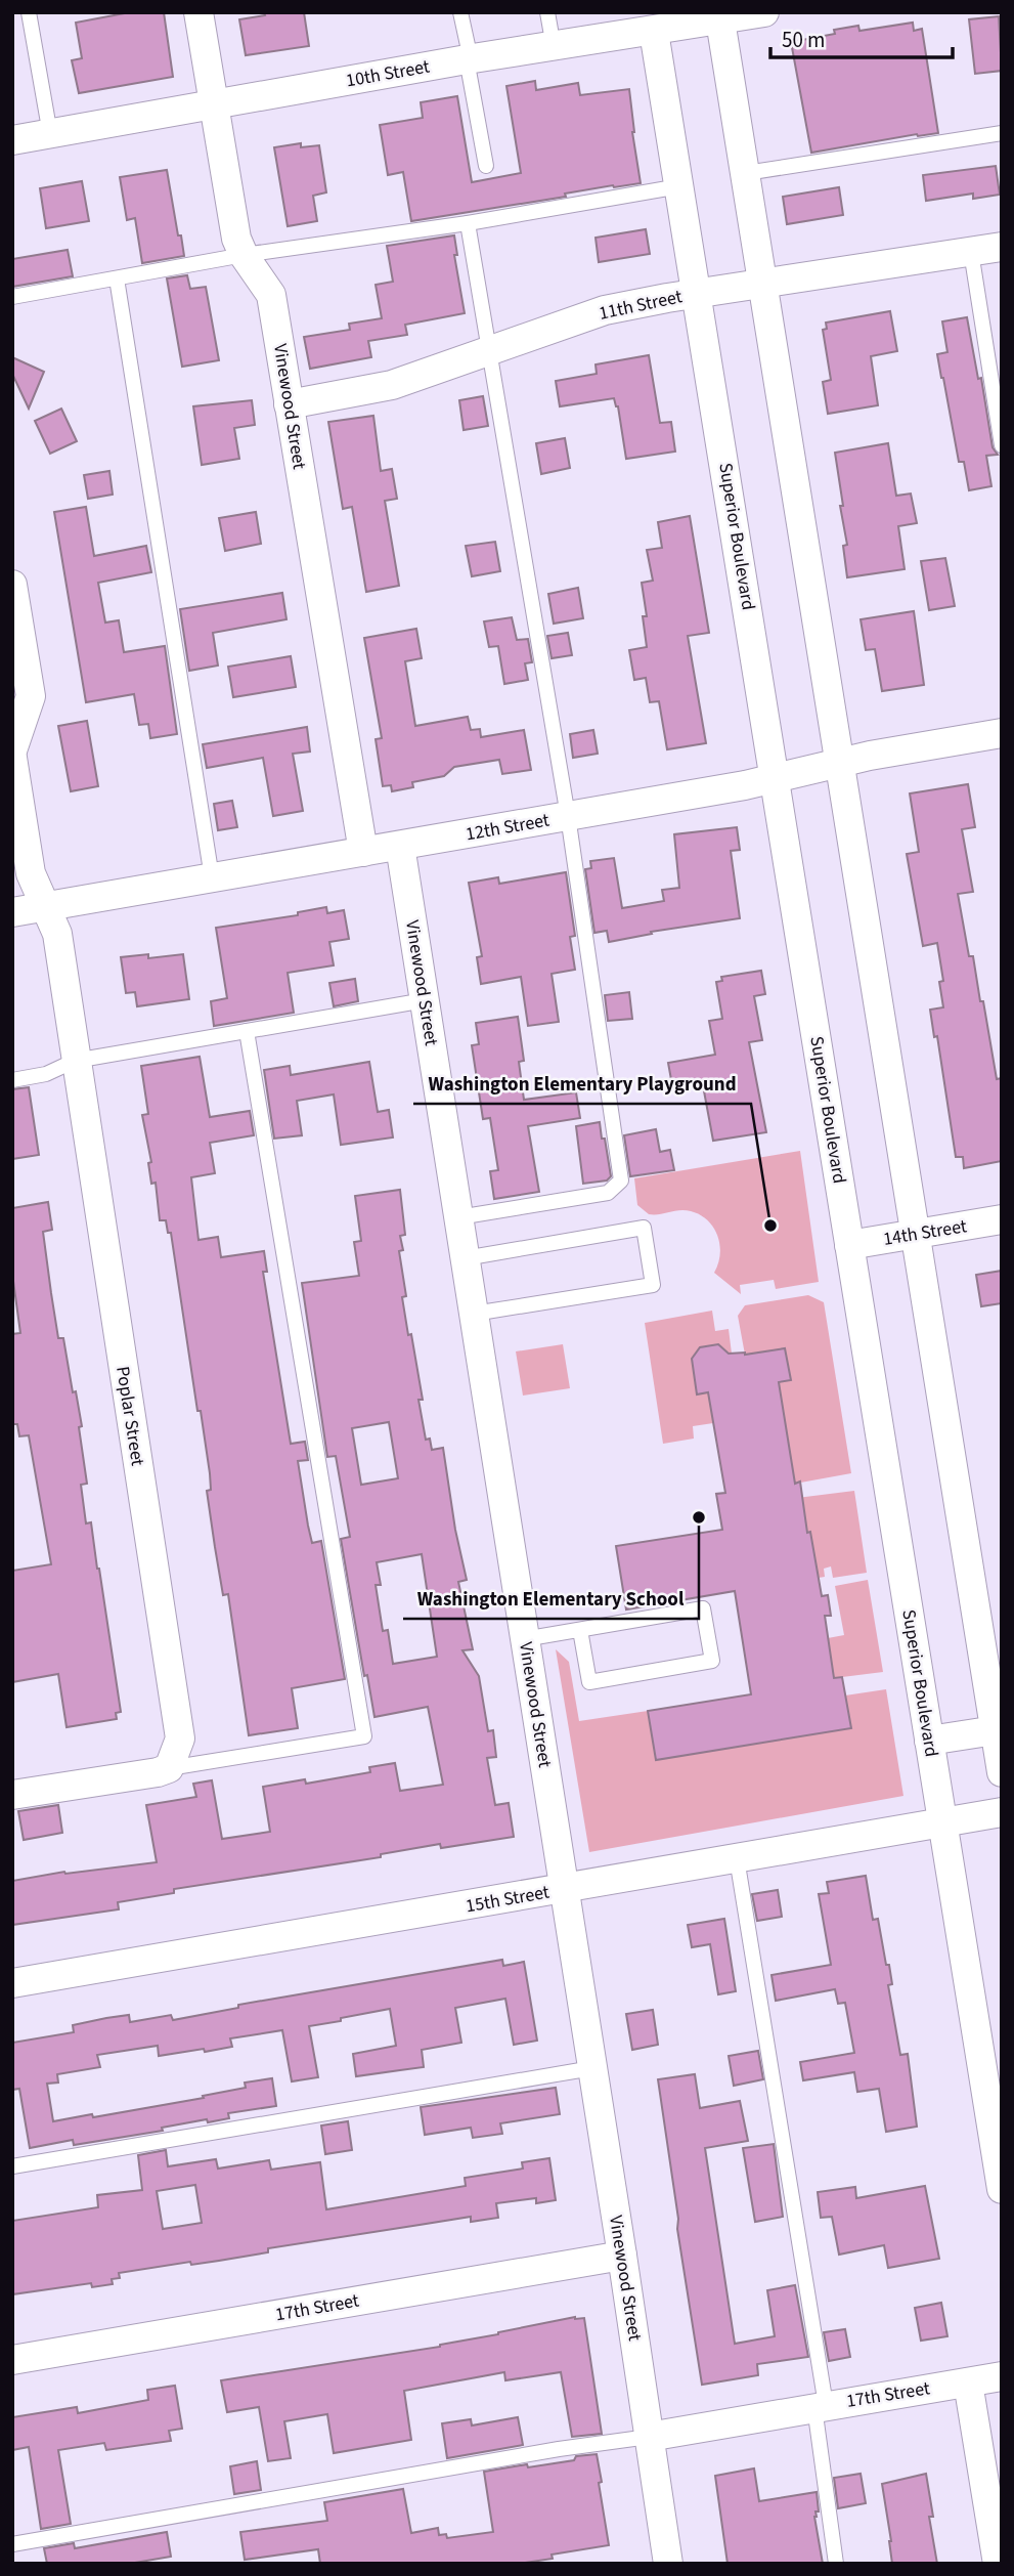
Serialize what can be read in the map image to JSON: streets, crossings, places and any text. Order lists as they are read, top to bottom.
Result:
{
  "streets": {
    "street": [
      "10th Street",
      "11th Street",
      "Vinewood Street",
      "Superior Boulevard",
      "12th Street",
      "14th Street",
      "Poplar Street",
      "15th Street",
      "17th Street"
    ]
  },
  "crossings": [
    ["10th Street", "Vinewood Street"],
    ["10th Street", "Superior Boulevard"],
    ["11th Street", "Vinewood Street"],
    ["11th Street", "Superior Boulevard"],
    ["Vinewood Street", "12th Street"],
    ["Vinewood Street", "15th Street"],
    ["Vinewood Street", "17th Street"],
    ["Superior Boulevard", "12th Street"],
    ["Superior Boulevard", "14th Street"],
    ["Superior Boulevard", "15th Street"],
    ["12th Street", "Poplar Street"]
  ],
  "places": ["Washington Elementary Playground", "Washington Elementary School"],
  "scale_bar": "50 m"
}
